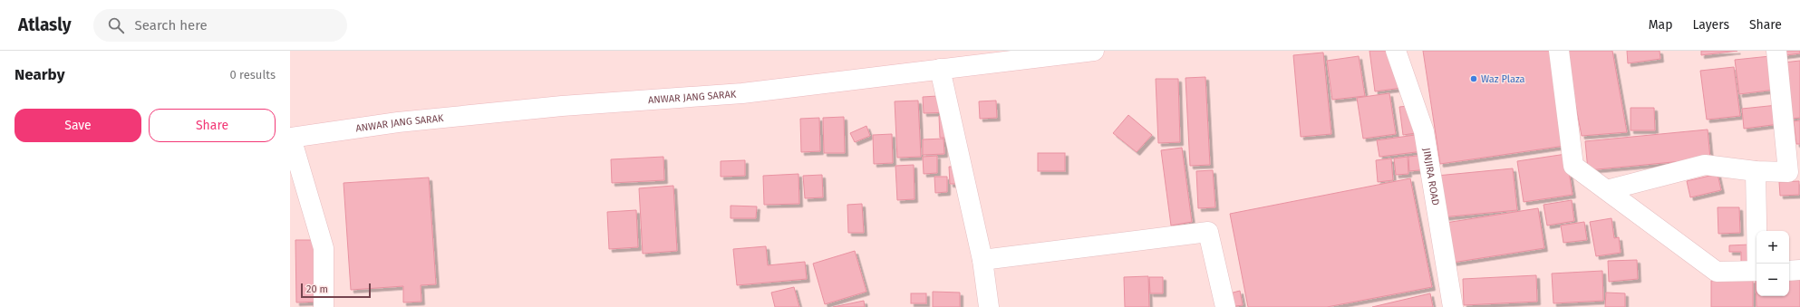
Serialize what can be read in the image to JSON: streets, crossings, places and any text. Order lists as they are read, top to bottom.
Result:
{
  "streets": {
    "street": ["ANWAR JANG SARAK", "JINJIRA ROAD"]
  },
  "places": ["Waz Plaza"],
  "scale_bar": "20 m",
  "page": {
    "header": "Atlasly",
    "search": "Search here",
    "nav": ["Map", "Layers", "Share"],
    "heading": ["Nearby", "0 results"],
    "buttons": ["Save", "Share"],
    "map_buttons": ["+", "−"],
    "scale": "20 m"
  }
}
